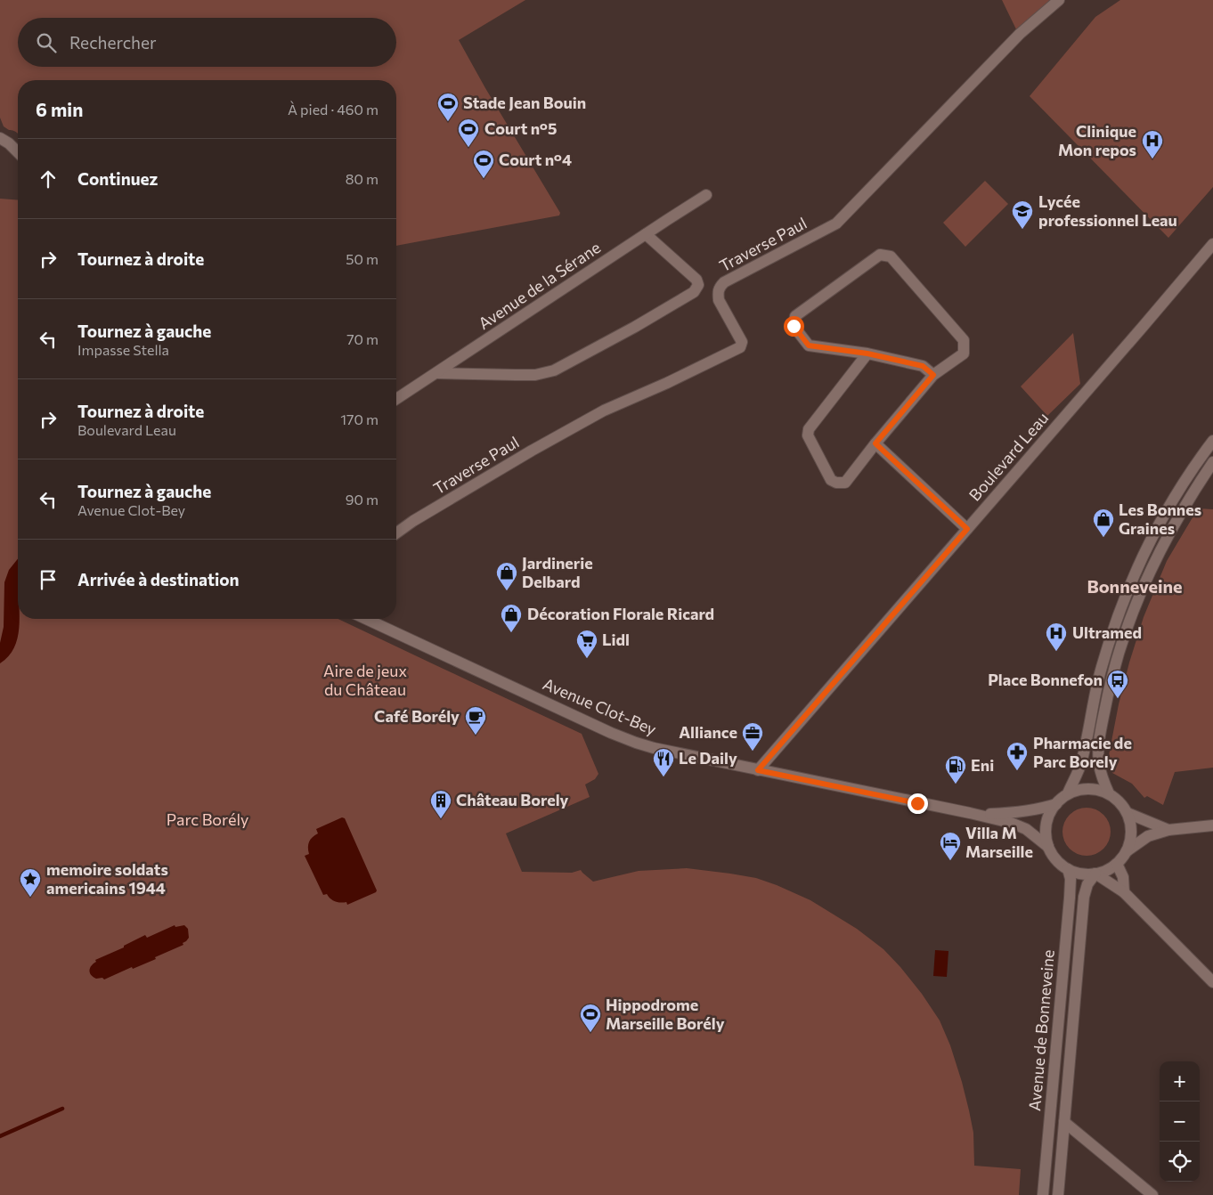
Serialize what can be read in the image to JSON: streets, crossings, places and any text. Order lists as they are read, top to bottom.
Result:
{
  "streets": {
    "street": [
      "Traverse Paul",
      "Avenue de la Sérane",
      "Boulevard Leau",
      "Avenue Clot-Bey",
      "Avenue de Bonneveine"
    ]
  },
  "crossings": [
    ["Boulevard Leau", "Avenue Clot-Bey"],
    ["Avenue Clot-Bey", "Avenue de Bonneveine"]
  ],
  "districts": ["Bonneveine"],
  "parks": ["Aire de jeux du Château", "Parc Borély"],
  "places": {
    "sports": [
      "Stade Jean Bouin",
      "Court n°5",
      "Court n°4",
      "Hippodrome Marseille Borély"
    ],
    "hospital": ["Clinique Mon repos", "Ultramed"],
    "school or university": ["Lycée professionnel Leau"],
    "shop": ["Les Bonnes Graines", "Jardinerie Delbard", "Décoration Florale Ricard"],
    "supermarket": ["Lidl"],
    "bus stop": ["Place Bonnefon"],
    "cafe": ["Café Borély"],
    "office": ["Alliance"],
    "pharmacy": ["Pharmacie de Parc Borely"],
    "restaurant": ["Le Daily"],
    "fuel station": ["Eni"],
    "building": ["Château Borely"],
    "hotel": ["Villa M Marseille"],
    "place": ["memoire soldats americains 1944"]
  },
  "page": {
    "search": "Rechercher",
    "heading": ["6 min", "À pied · 460 m"],
    "list": [
      ["Continuez", "80 m"],
      ["Tournez à droite", "50 m"],
      ["Tournez à gauche", "Impasse Stella", "70 m"],
      ["Tournez à droite", "Boulevard Leau", "170 m"],
      ["Tournez à gauche", "Avenue Clot-Bey", "90 m"],
      "Arrivée à destination"
    ],
    "map_buttons": ["+", "−"]
  }
}
